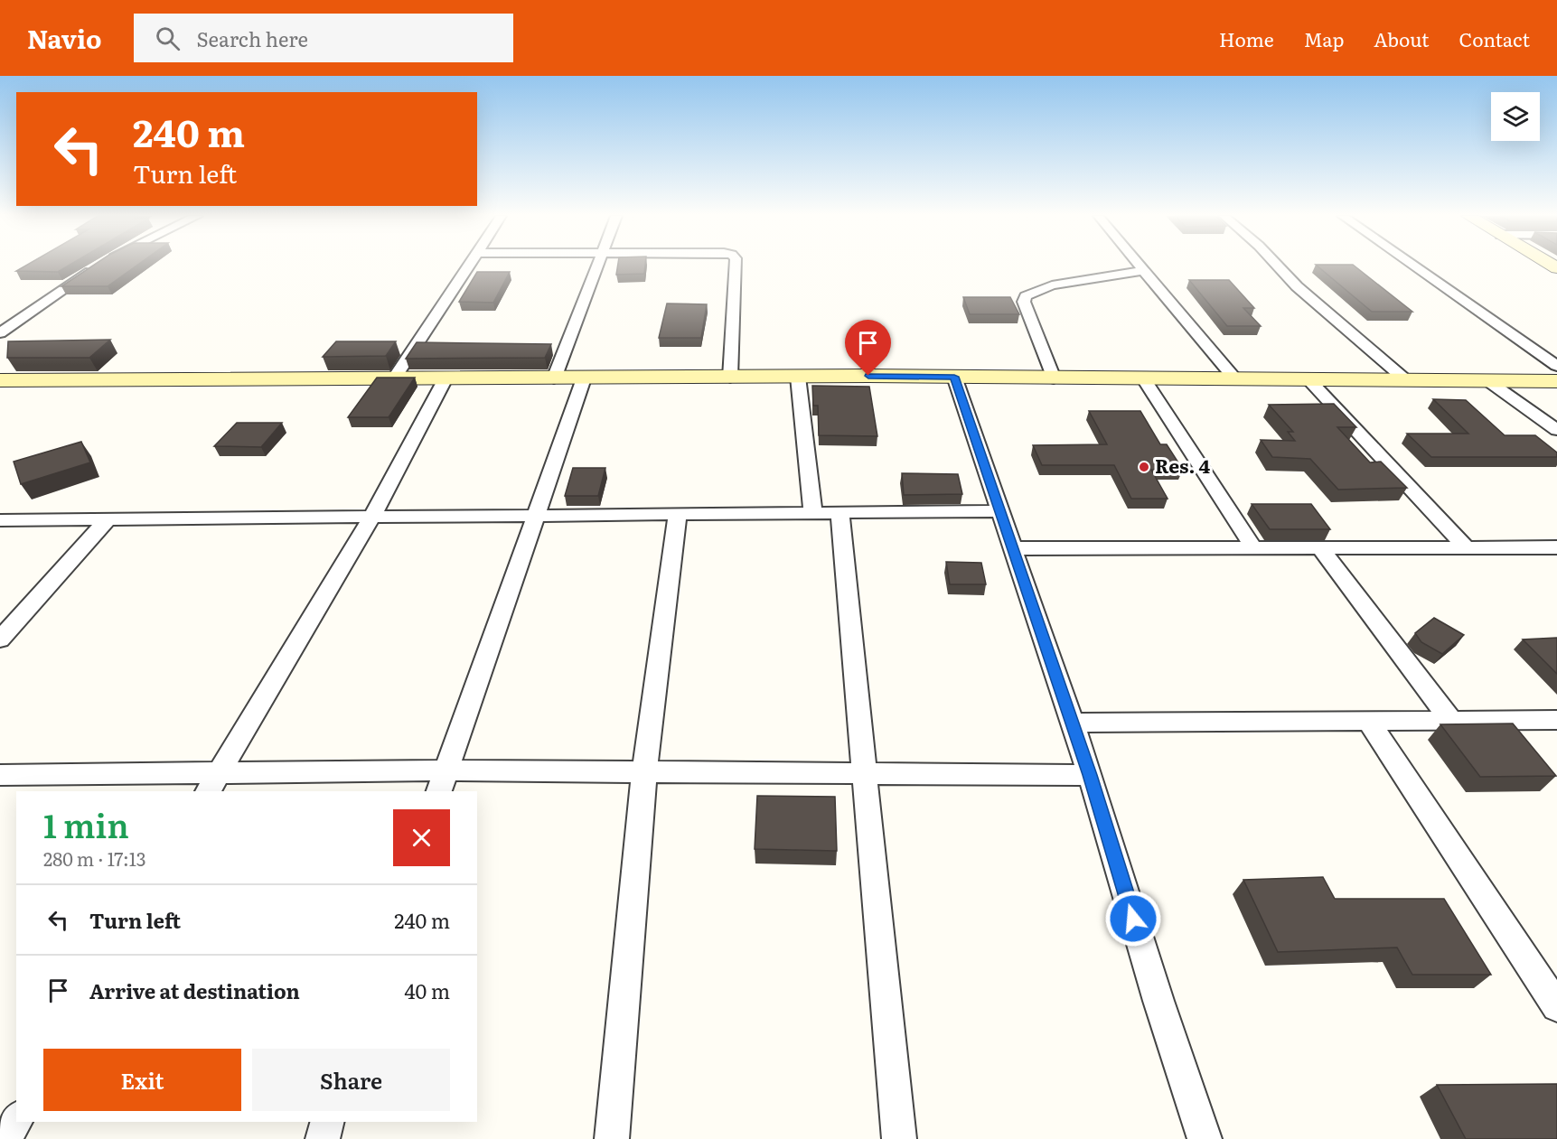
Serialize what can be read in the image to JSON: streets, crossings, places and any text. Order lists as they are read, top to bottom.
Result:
{
  "places": ["Res. 4"],
  "page": {
    "header": "Navio",
    "search": "Search here",
    "nav": [
      "Home",
      "Map",
      "About",
      "Contact"
    ],
    "turn": ["240 m", "Turn left"],
    "heading": ["1 min", "280 m · 17:13"],
    "list": [
      {
        "name": "Turn left",
        "value": "240 m"
      },
      {
        "name": "Arrive at destination",
        "value": "40 m"
      }
    ],
    "buttons": ["Exit", "Share"]
  }
}
